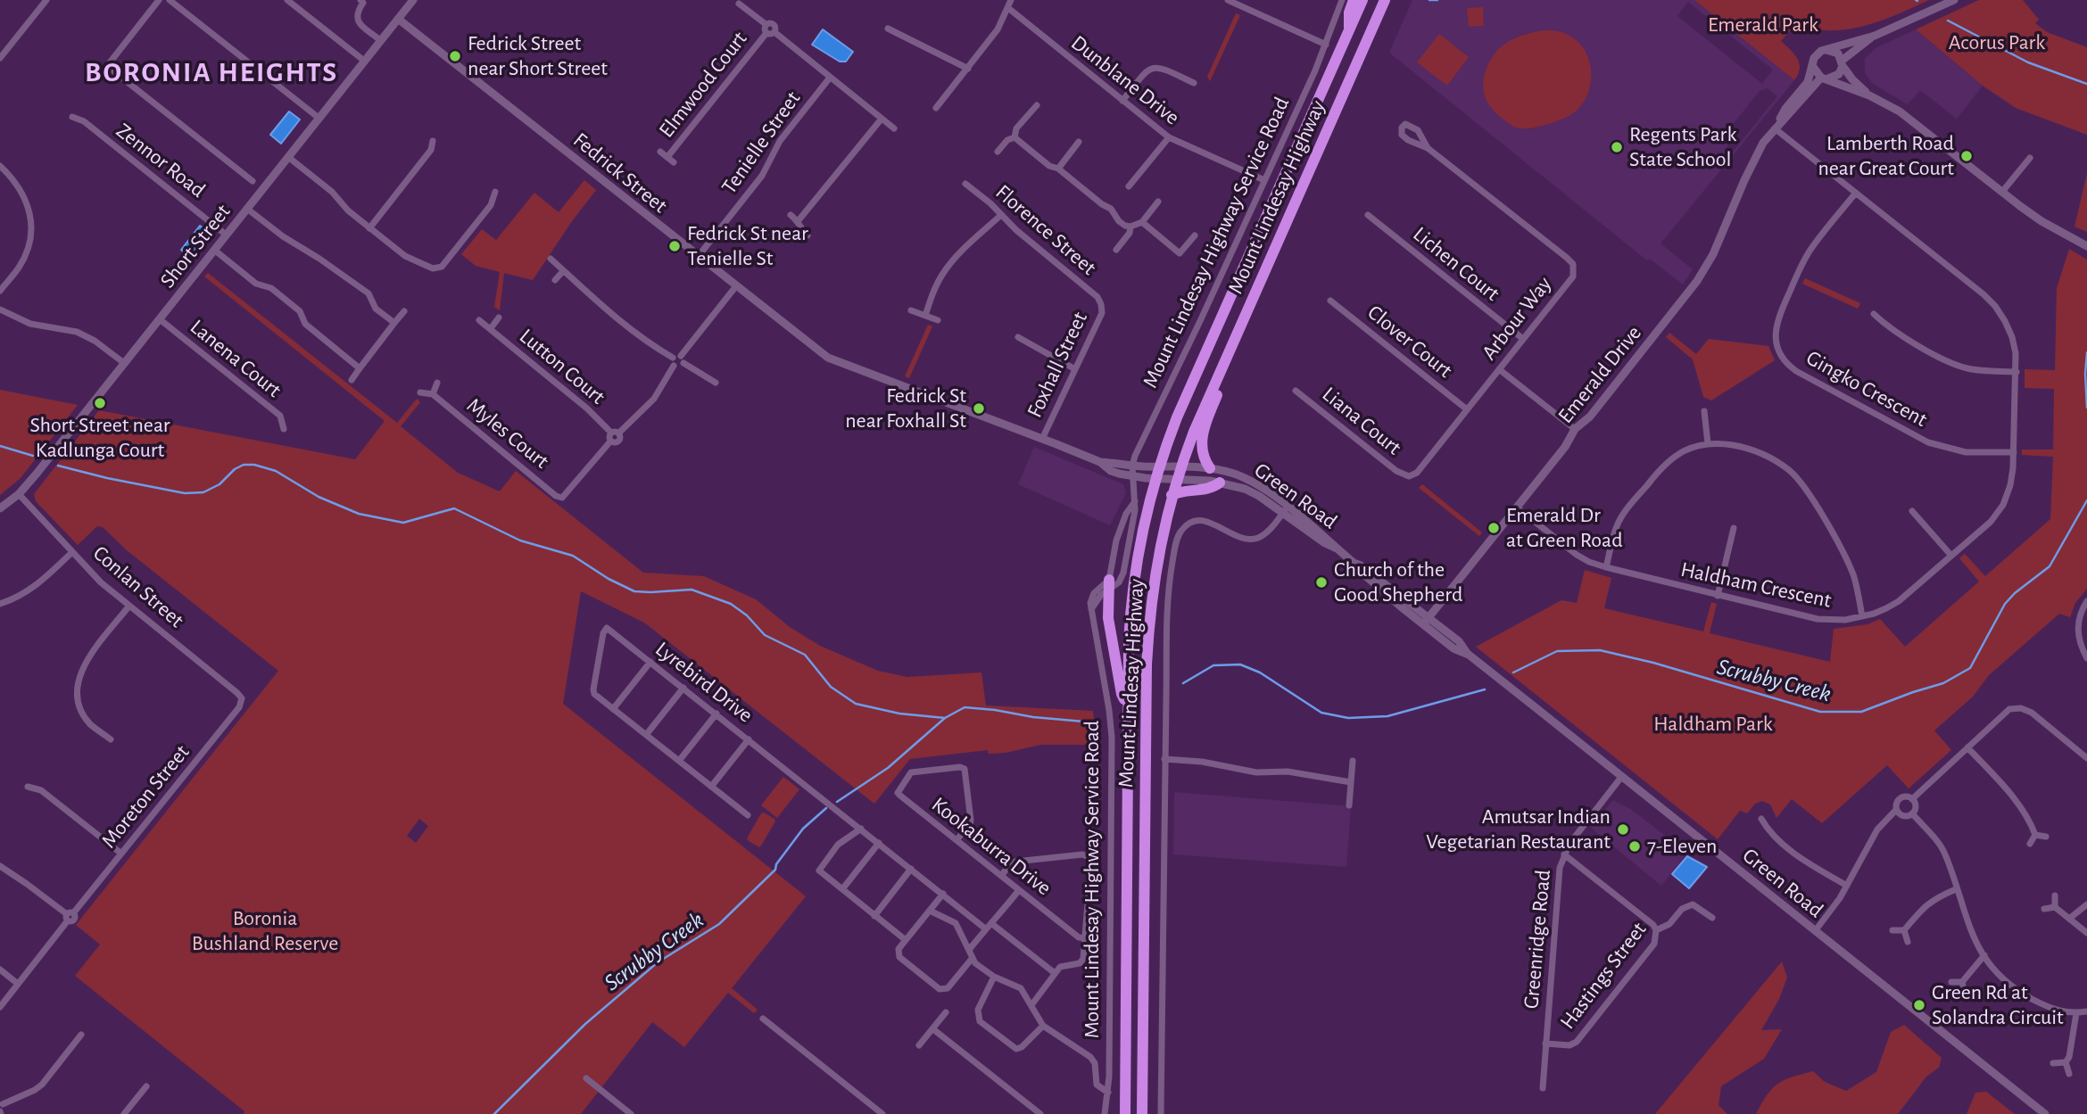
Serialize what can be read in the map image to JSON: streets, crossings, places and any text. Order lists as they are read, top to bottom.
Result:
{
  "streets": {
    "highway": ["Mount Lindesay Highway"],
    "street": [
      "Dunblane Drive",
      "Elmwood Court",
      "Tenielle Street",
      "Zennor Road",
      "Fedrick Street",
      "Florence Street",
      "Mount Lindesay Highway Service Road",
      "Short Street",
      "Lichen Court",
      "Arbour Way",
      "Clover Court",
      "Lanena Court",
      "Foxhall Street",
      "Lutton Court",
      "Emerald Drive",
      "Gingko Crescent",
      "Liana Court",
      "Myles Court",
      "Green Road",
      "Haldham Crescent",
      "Conlan Street",
      "Lyrebird Drive",
      "Moreton Street",
      "Kookaburra Drive",
      "Greenridge Road",
      "Hastings Street"
    ]
  },
  "crossings": [
    ["Dunblane Drive", "Mount Lindesay Highway Service Road"],
    ["Tenielle Street", "Fedrick Street"],
    ["Zennor Road", "Short Street"],
    ["Fedrick Street", "Mount Lindesay Highway"],
    ["Fedrick Street", "Mount Lindesay Highway Service Road"],
    ["Fedrick Street", "Short Street"],
    ["Fedrick Street", "Foxhall Street"],
    ["Fedrick Street", "Green Road"],
    ["Mount Lindesay Highway", "Green Road"],
    ["Florence Street", "Foxhall Street"],
    ["Short Street", "Lanena Court"],
    ["Short Street", "Conlan Street"],
    ["Lichen Court", "Arbour Way"],
    ["Arbour Way", "Clover Court"],
    ["Arbour Way", "Liana Court"],
    ["Lutton Court", "Myles Court"],
    ["Emerald Drive", "Green Road"],
    ["Emerald Drive", "Haldham Crescent"],
    ["Gingko Crescent", "Haldham Crescent"],
    ["Green Road", "Greenridge Road"],
    ["Conlan Street", "Moreton Street"],
    ["Greenridge Road", "Hastings Street"]
  ],
  "districts": ["BORONIA HEIGHTS"],
  "water": ["Scrubby Creek"],
  "parks": [
    "Emerald Park",
    "Acorus Park",
    "Haldham Park",
    "Boronia Bushland Reserve"
  ],
  "places": [
    "Fedrick Street near Short Street",
    "Regents Park State School",
    "Lamberth Road near Great Court",
    "Fedrick St near Tenielle St",
    "Short Street near Kadlunga Court",
    "Fedrick St near Foxhall St",
    "Emerald Dr at Green Road",
    "Church of the Good Shepherd",
    "Amutsar Indian Vegetarian Restaurant",
    "7-Eleven",
    "Green Rd at Solandra Circuit"
  ]
}
